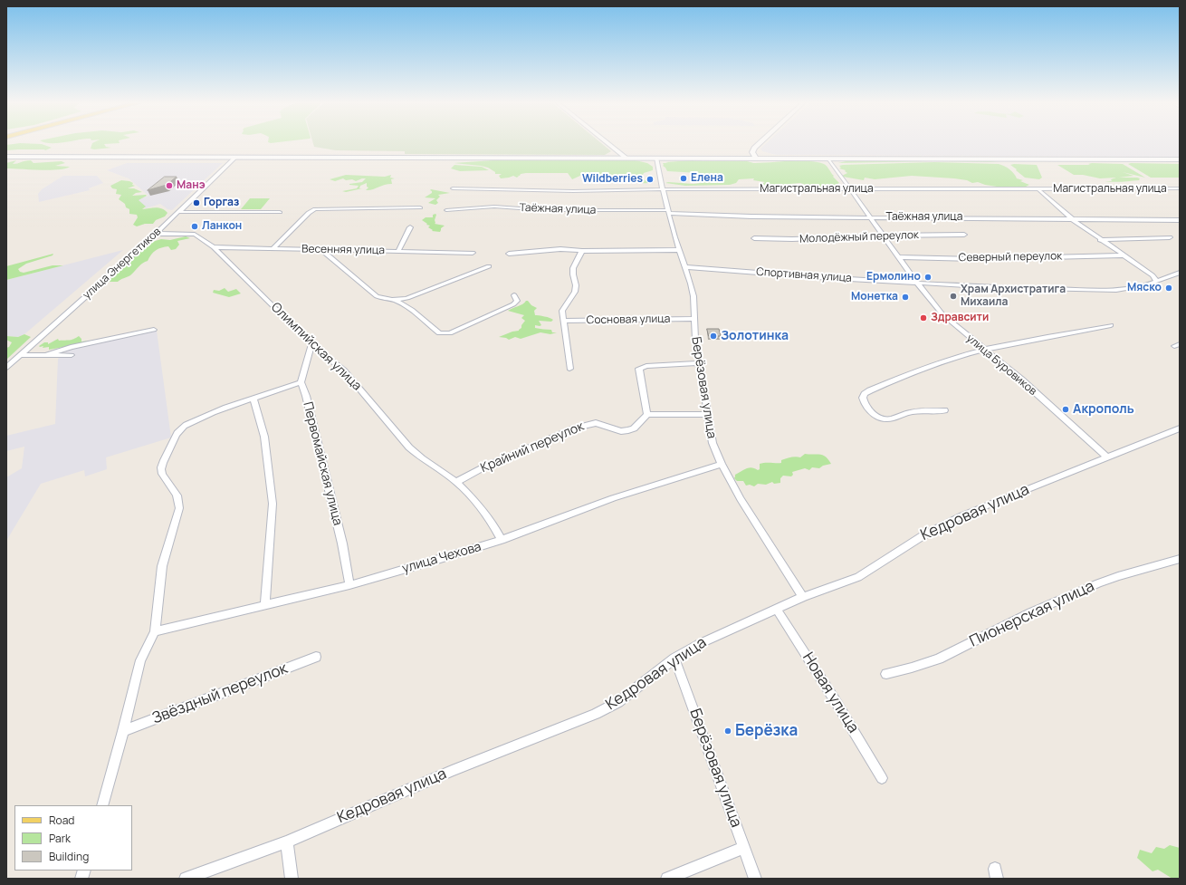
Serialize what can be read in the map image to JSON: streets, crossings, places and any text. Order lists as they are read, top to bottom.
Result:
{
  "streets": {
    "street": [
      "Магистральная улица",
      "Таёжная улица",
      "Молодёжный переулок",
      "Весенняя улица",
      "Северный переулок",
      "улица Энергетиков",
      "Спортивная улица",
      "Сосновая улица",
      "Олимпийская улица",
      "улица Буровиков",
      "Берёзовая улица",
      "Крайний переулок",
      "Первомайская улица",
      "Кедровая улица",
      "улица Чехова",
      "Пионерская улица",
      "Новая улица",
      "Звёздный переулок"
    ]
  },
  "crossings": [
    ["Магистральная улица", "улица Буровиков"],
    ["Магистральная улица", "Берёзовая улица"],
    ["Таёжная улица", "улица Буровиков"],
    ["Таёжная улица", "Берёзовая улица"],
    ["Молодёжный переулок", "улица Буровиков"],
    ["Весенняя улица", "Олимпийская улица"],
    ["Северный переулок", "улица Буровиков"],
    ["улица Энергетиков", "Олимпийская улица"],
    ["Спортивная улица", "улица Буровиков"],
    ["Спортивная улица", "Берёзовая улица"],
    ["Сосновая улица", "Берёзовая улица"],
    ["Олимпийская улица", "Крайний переулок"],
    ["Олимпийская улица", "улица Чехова"],
    ["улица Буровиков", "Кедровая улица"],
    ["Берёзовая улица", "Кедровая улица"],
    ["Берёзовая улица", "улица Чехова"],
    ["Первомайская улица", "улица Чехова"],
    ["Кедровая улица", "Новая улица"]
  ],
  "places": [
    "Елена",
    "Wildberries",
    "Манэ",
    "Горгаз",
    "Ланкон",
    "Ермолино",
    "Мяско",
    "Храм Архистратига Михаила",
    "Монетка",
    "Здравсити",
    "Золотинка",
    "Акрополь",
    "Берёзка"
  ],
  "legend": ["Road", "Park", "Building"]
}
